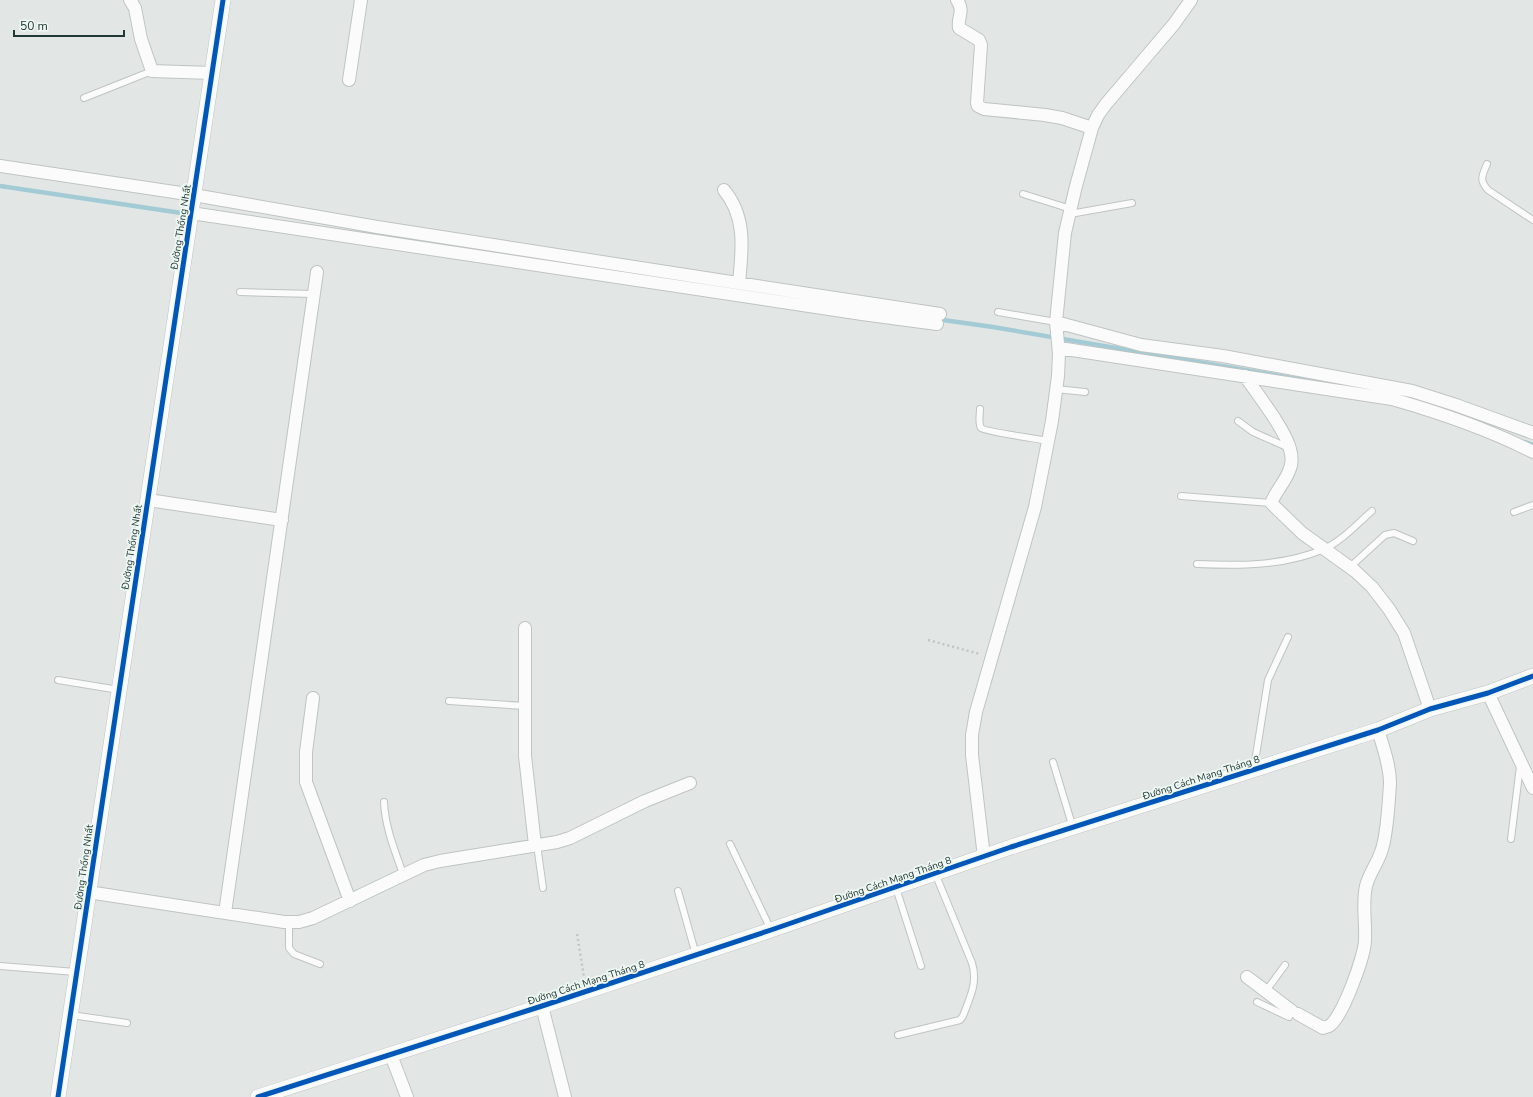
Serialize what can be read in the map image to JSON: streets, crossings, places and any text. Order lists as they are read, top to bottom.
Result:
{
  "streets": {
    "street": ["Đường Thống Nhất", "Đường Cách Mạng Tháng 8"]
  },
  "scale_bar": "50 m"
}
